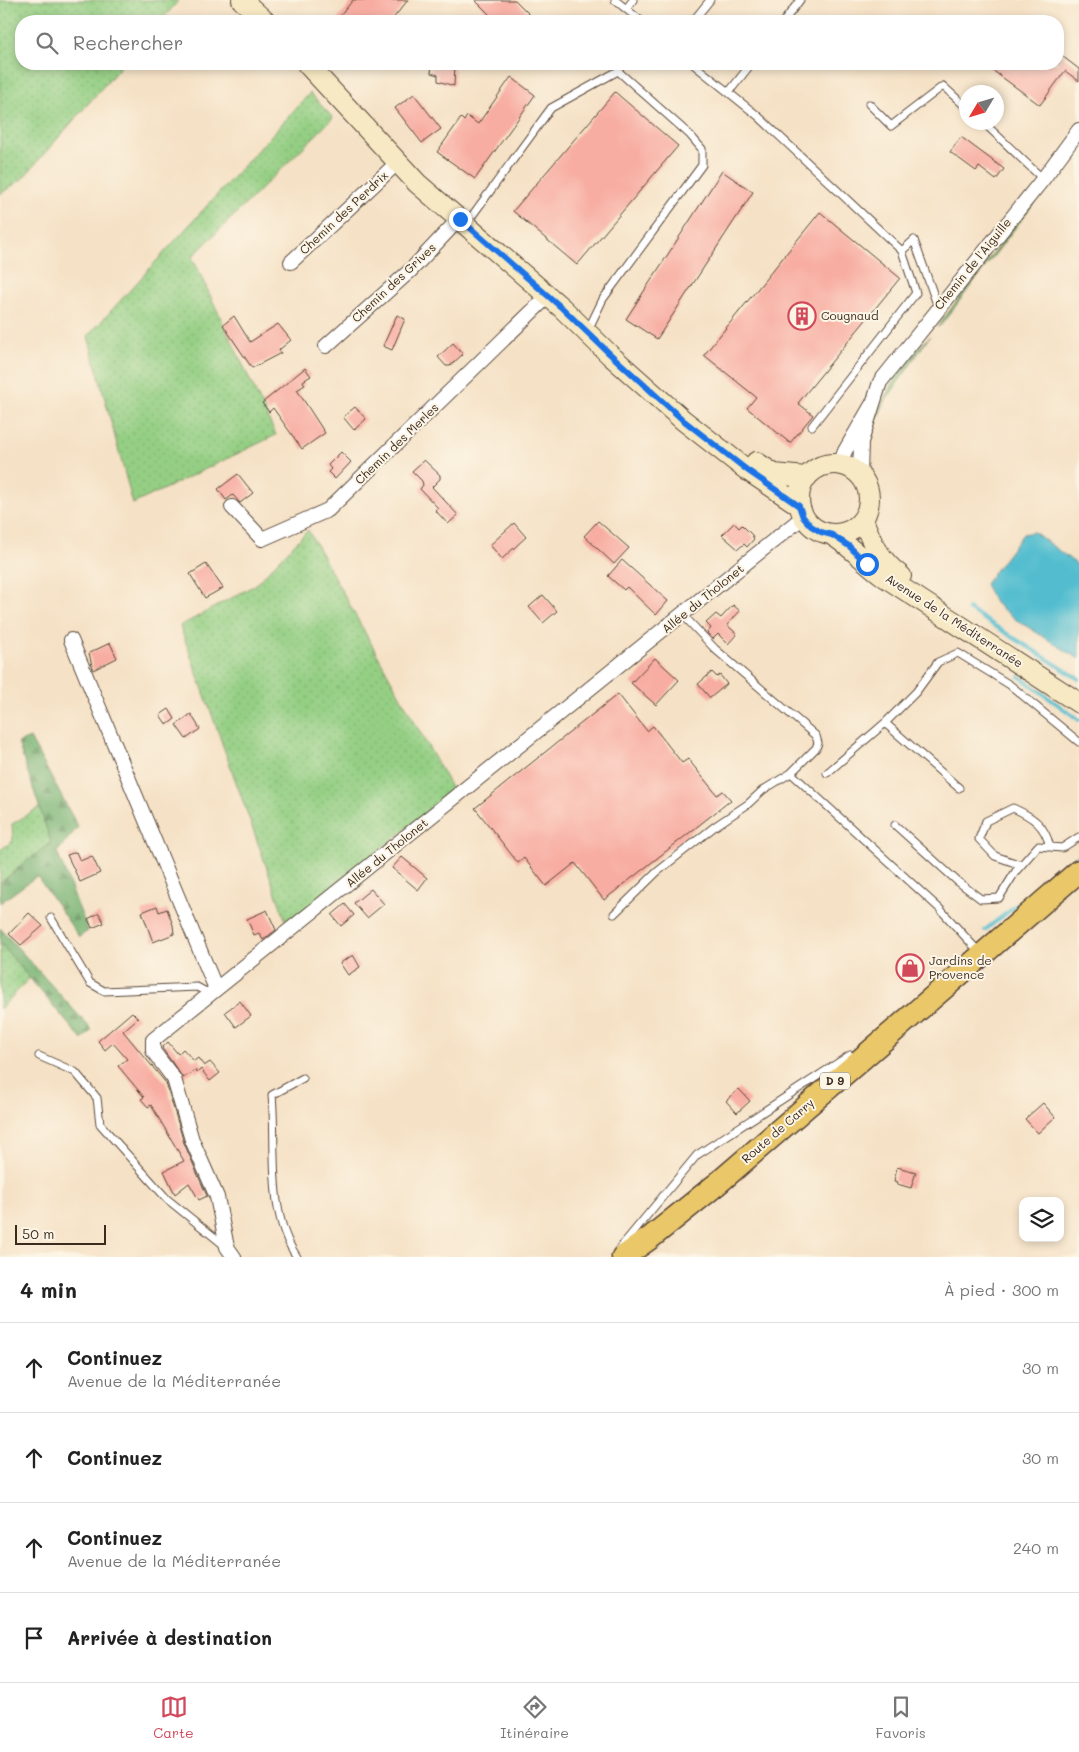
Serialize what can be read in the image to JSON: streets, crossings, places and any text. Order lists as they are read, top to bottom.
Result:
{
  "streets": {
    "main road": ["Avenue de la Méditerranée", "D 9", "Route de Carry"],
    "street": [
      "Chemin des Perdrix",
      "Chemin de l'Aiguille",
      "Chemin des Grives",
      "Chemin des Merles",
      "Allée du Tholonet"
    ]
  },
  "crossings": [
    ["Chemin de l'Aiguille", "Allée du Tholonet"],
    ["Chemin de l'Aiguille", "Avenue de la Méditerranée"],
    ["Allée du Tholonet", "Avenue de la Méditerranée"]
  ],
  "places": {
    "building": ["Cougnaud"],
    "shop": ["Jardins de Provence"]
  },
  "scale_bar": "50 m",
  "north": "bottom left",
  "page": {
    "search": "Rechercher",
    "scale": "50 m",
    "heading": ["4 min", "À pied · 300 m"],
    "list": [
      ["Continuez", "Avenue de la Méditerranée", "30 m"],
      ["Continuez", "30 m"],
      ["Continuez", "Avenue de la Méditerranée", "240 m"],
      "Arrivée à destination"
    ],
    "nav": ["Carte", "Itinéraire", "Favoris"]
  }
}
